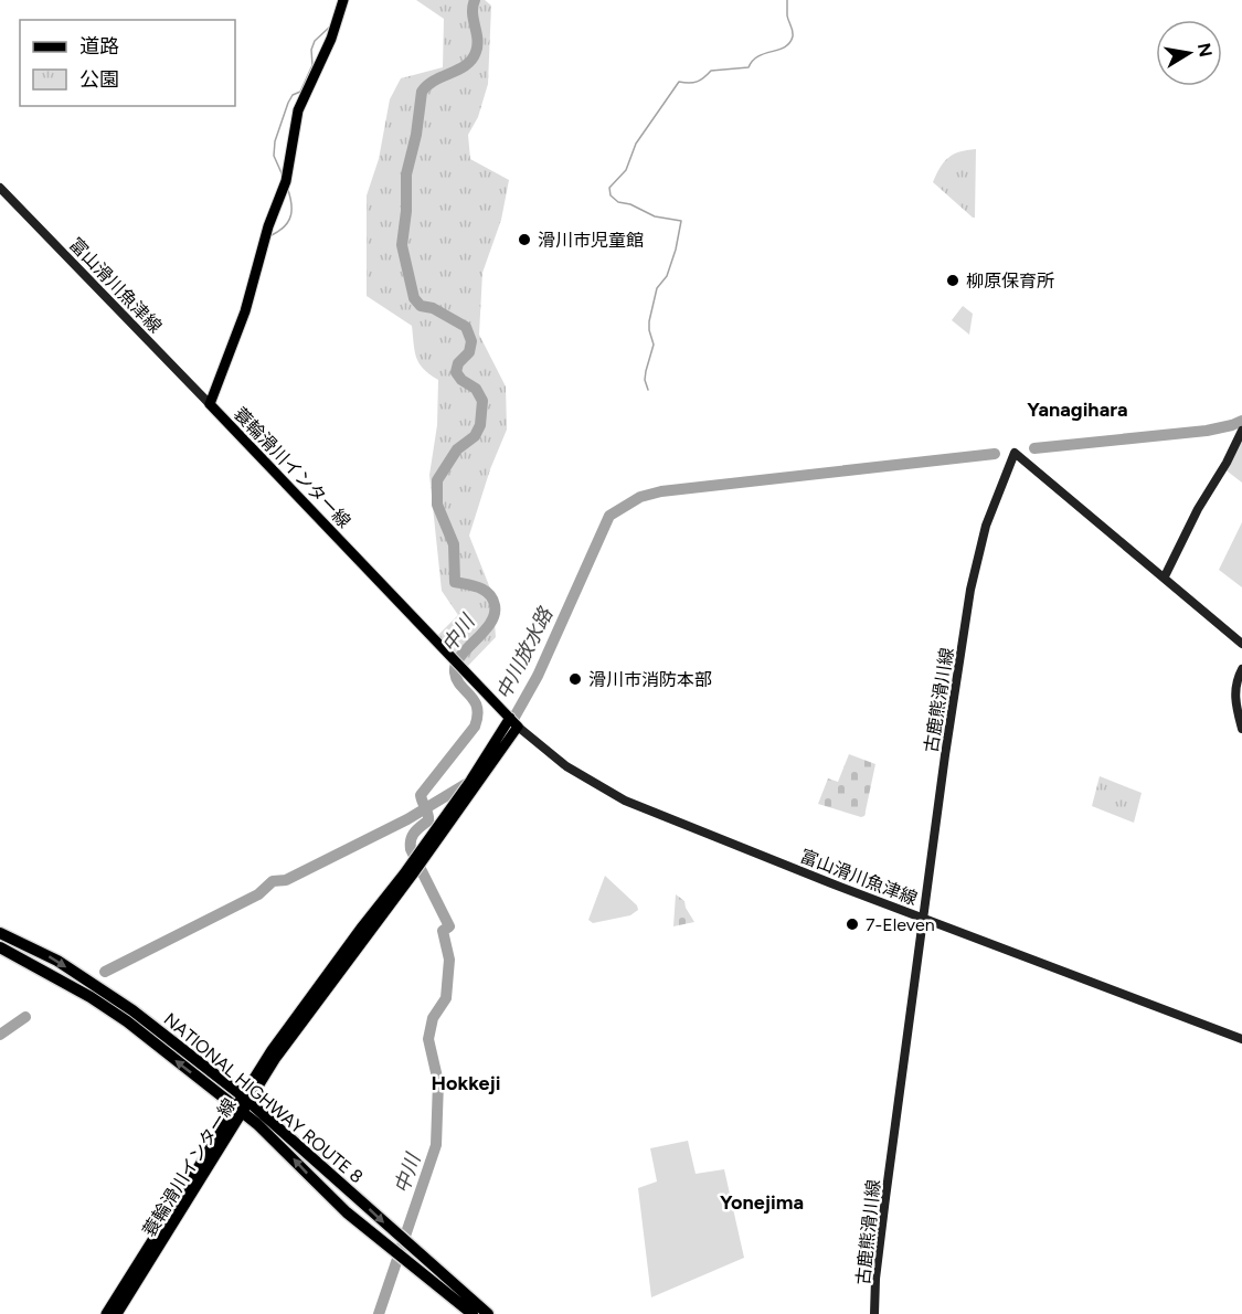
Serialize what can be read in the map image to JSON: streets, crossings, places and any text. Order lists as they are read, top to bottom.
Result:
{
  "streets": {
    "highway": ["NATIONAL HIGHWAY ROUTE 8"],
    "main road": ["富山滑川魚津線", "蓑輪滑川インター線", "古鹿熊滑川線"]
  },
  "crossings": [
    ["富山滑川魚津線", "蓑輪滑川インター線"],
    ["富山滑川魚津線", "古鹿熊滑川線"],
    ["蓑輪滑川インター線", "NATIONAL HIGHWAY ROUTE 8"]
  ],
  "districts": ["Yanagihara", "Hokkeji", "Yonejima"],
  "water": ["中川", "中川放水路"],
  "places": [
    "滑川市児童館",
    "柳原保育所",
    "滑川市消防本部",
    "7-Eleven"
  ],
  "legend": ["道路", "公園"],
  "north": "right"
}
